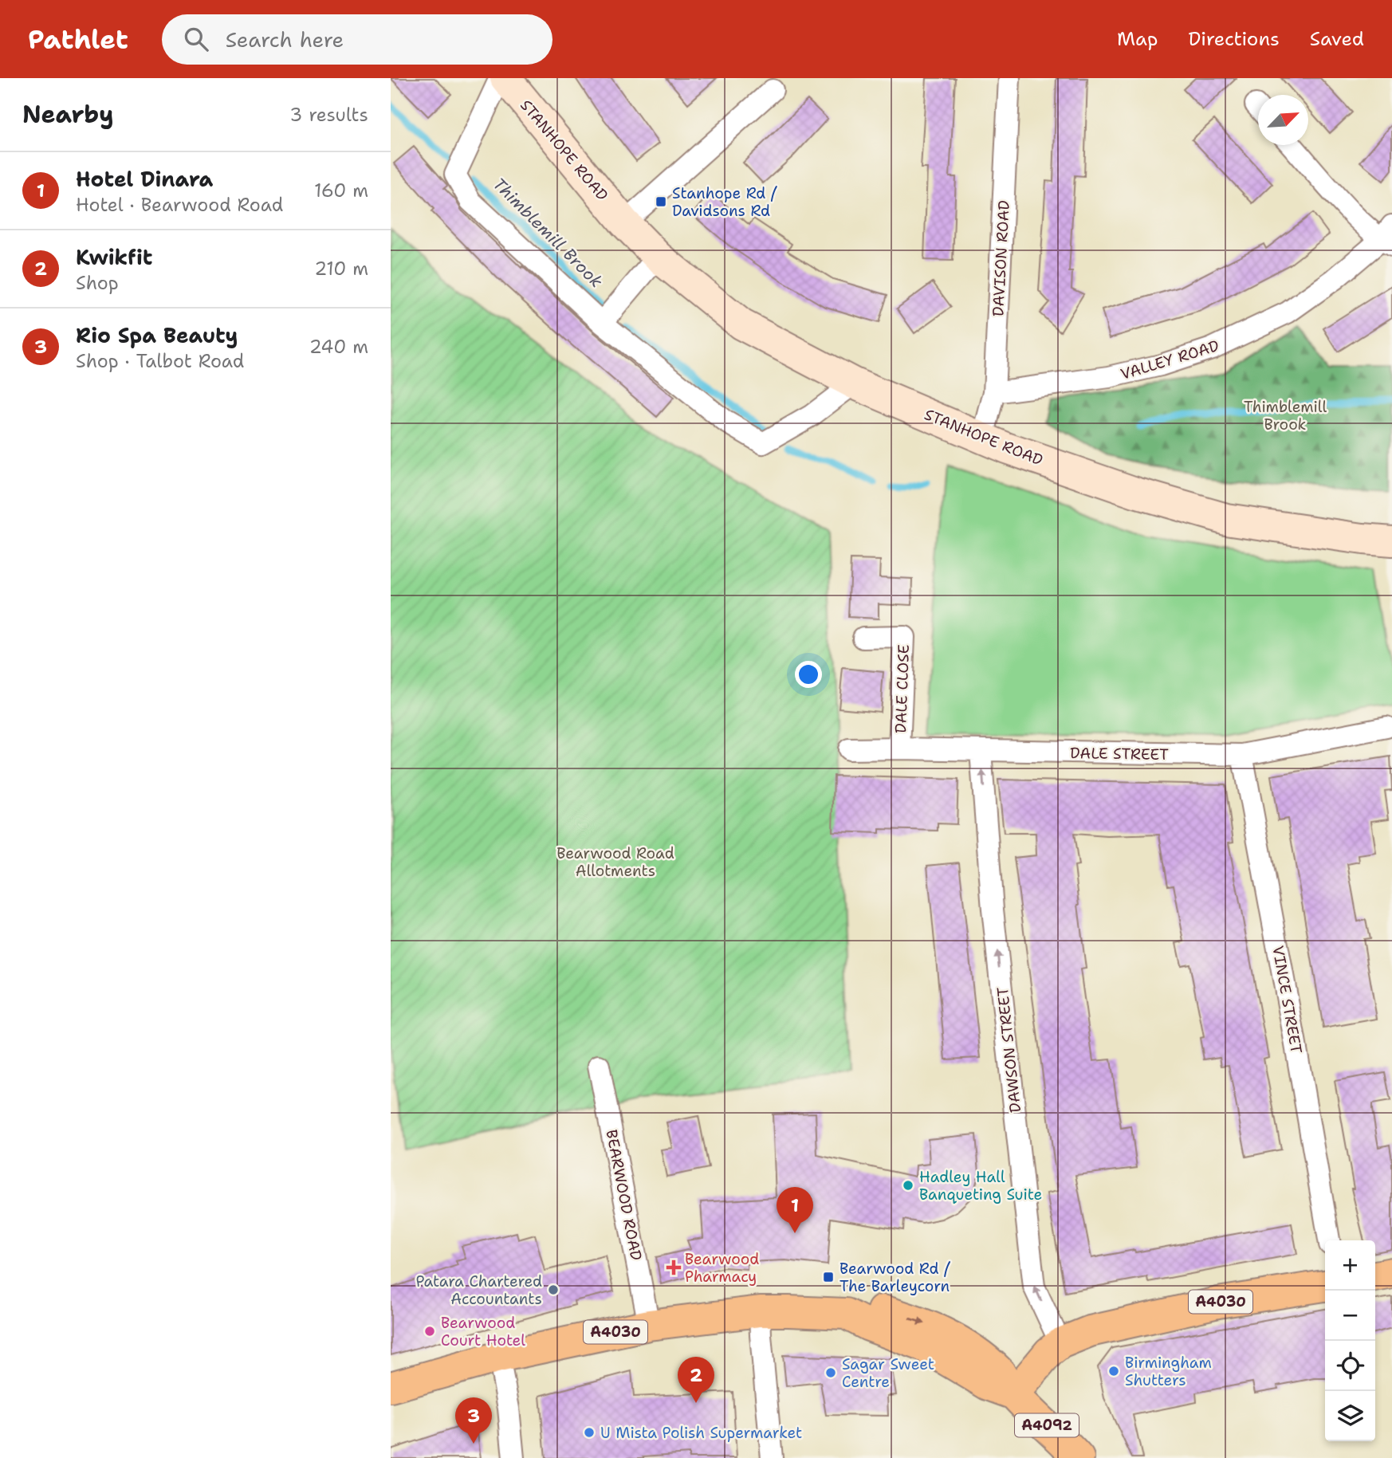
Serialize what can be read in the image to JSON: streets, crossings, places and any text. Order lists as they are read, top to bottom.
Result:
{
  "streets": {
    "main road": ["A4030", "A4092"],
    "street": [
      "STANHOPE ROAD",
      "DAVISON ROAD",
      "VALLEY ROAD",
      "DALE CLOSE",
      "DALE STREET",
      "VINCE STREET",
      "DAWSON STREET",
      "BEARWOOD ROAD"
    ]
  },
  "crossings": [
    ["STANHOPE ROAD", "DAVISON ROAD"],
    ["DAVISON ROAD", "VALLEY ROAD"],
    ["DALE CLOSE", "DALE STREET"],
    ["DALE STREET", "VINCE STREET"],
    ["DALE STREET", "DAWSON STREET"],
    ["DAWSON STREET", "A4030"],
    ["BEARWOOD ROAD", "A4030"],
    ["A4030", "A4092"]
  ],
  "one_way": ["DAWSON STREET"],
  "water": ["Thimblemill Brook"],
  "parks": ["Thimblemill Brook", "Bearwood Road Allotments"],
  "places": {
    "transit": ["Stanhope Rd / Davidsons Rd", "Bearwood Rd / The Barleycorn"],
    "other": [
      "Hadley Hall Banqueting Suite",
      "Patara Chartered Accountants",
      "Bearwood Court Hotel",
      "Birmingham Shutters",
      "Sagar Sweet Centre",
      "U Mista Polish Supermarket"
    ],
    "health": ["Bearwood Pharmacy"]
  },
  "north": "top right",
  "page": {
    "header": "Pathlet",
    "search": "Search here",
    "nav": ["Map", "Directions", "Saved"],
    "heading": ["Nearby", "3 results"],
    "list": [
      {
        "mark": "1",
        "name": "Hotel Dinara",
        "note": "Hotel · Bearwood Road",
        "value": "160 m"
      },
      {
        "mark": "2",
        "name": "Kwikfit",
        "note": "Shop",
        "value": "210 m"
      },
      {
        "mark": "3",
        "name": "Rio Spa Beauty",
        "note": "Shop · Talbot Road",
        "value": "240 m"
      }
    ],
    "pins": ["1", "2", "3"],
    "map_buttons": ["+", "−"]
  }
}
